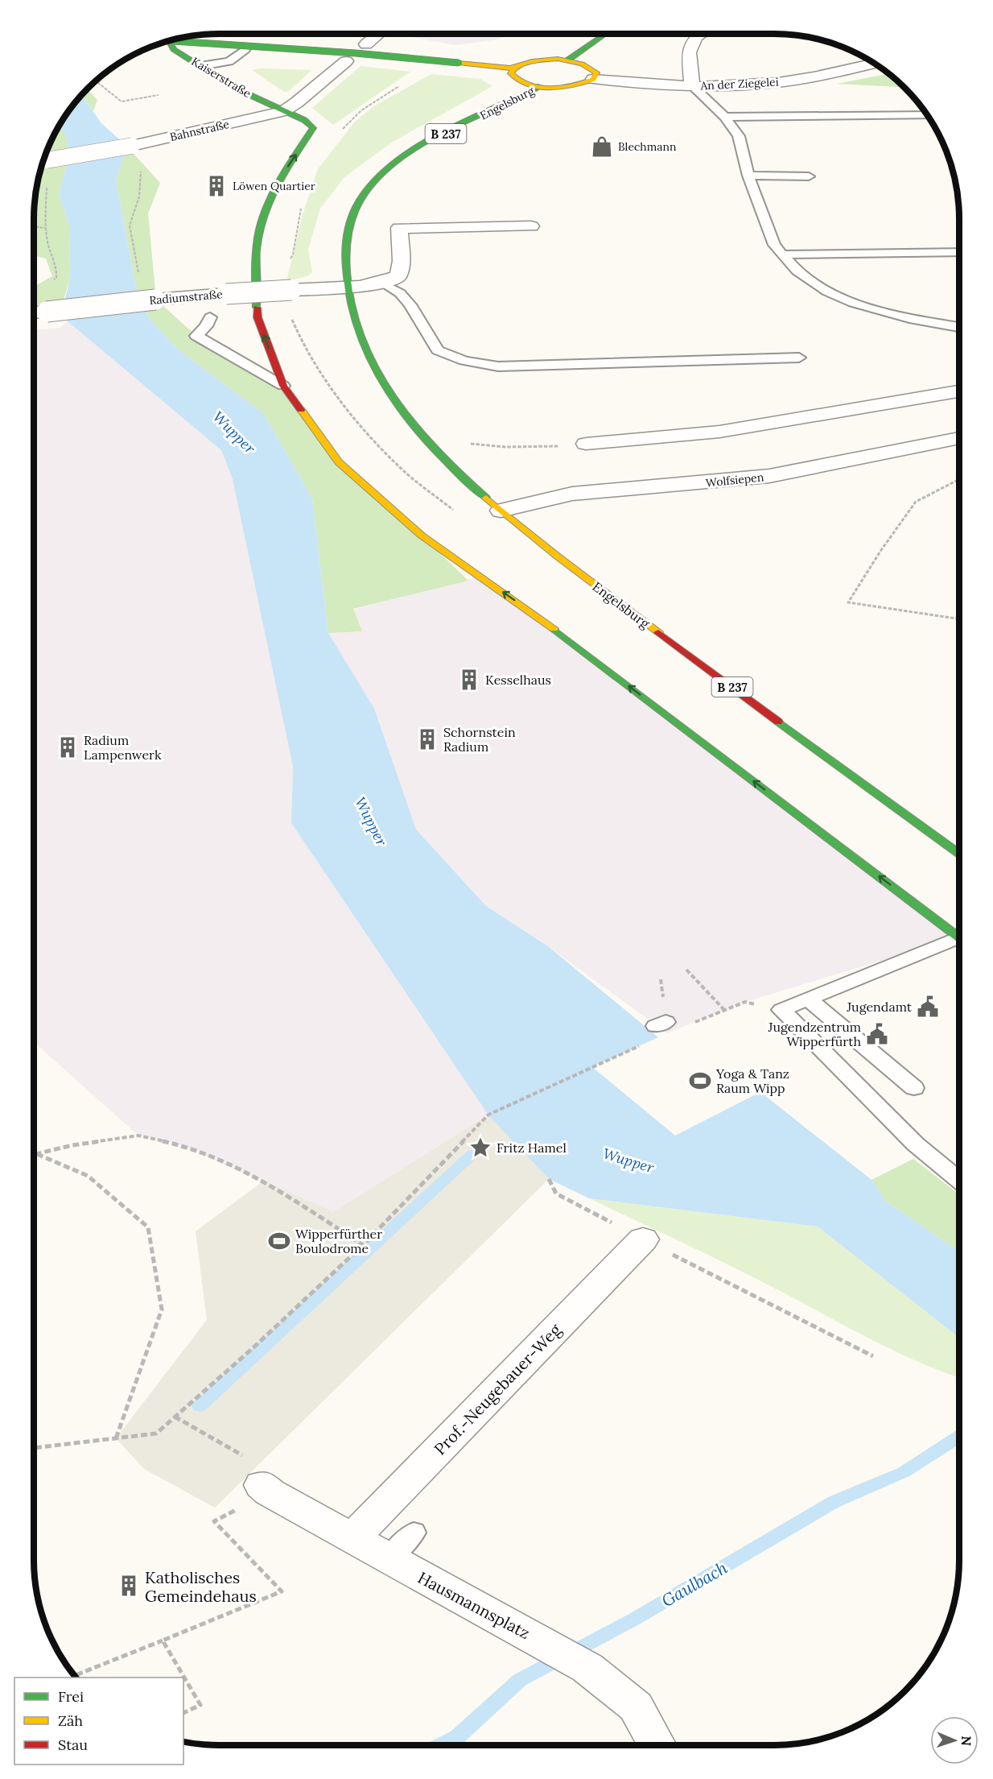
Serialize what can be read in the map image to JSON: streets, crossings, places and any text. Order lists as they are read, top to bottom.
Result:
{
  "streets": {
    "main road": ["Kaiserstraße", "Engelsburg", "B 237"],
    "street": [
      "An der Ziegelei",
      "Bahnstraße",
      "Radiumstraße",
      "Wolfsiepen",
      "Prof.-Neugebauer-Weg",
      "Hausmannsplatz"
    ]
  },
  "crossings": [
    ["Kaiserstraße", "Bahnstraße"],
    ["Engelsburg", "Radiumstraße"],
    ["Engelsburg", "Wolfsiepen"],
    ["Prof.-Neugebauer-Weg", "Hausmannsplatz"]
  ],
  "one_way": ["Kaiserstraße"],
  "water": ["Wupper", "Gaulbach"],
  "places": {
    "shop": ["Blechmann"],
    "building": [
      "Löwen Quartier",
      "Kesselhaus",
      "Schornstein Radium",
      "Radium Lampenwerk",
      "Katholisches Gemeindehaus"
    ],
    "public building": ["Jugendamt", "Jugendzentrum Wipperfürth"],
    "sports": ["Yoga & Tanz Raum Wipp", "Wipperfürther Boulodrome"],
    "place": ["Fritz Hamel"]
  },
  "legend": ["Frei", "Zäh", "Stau"],
  "north": "right"
}
